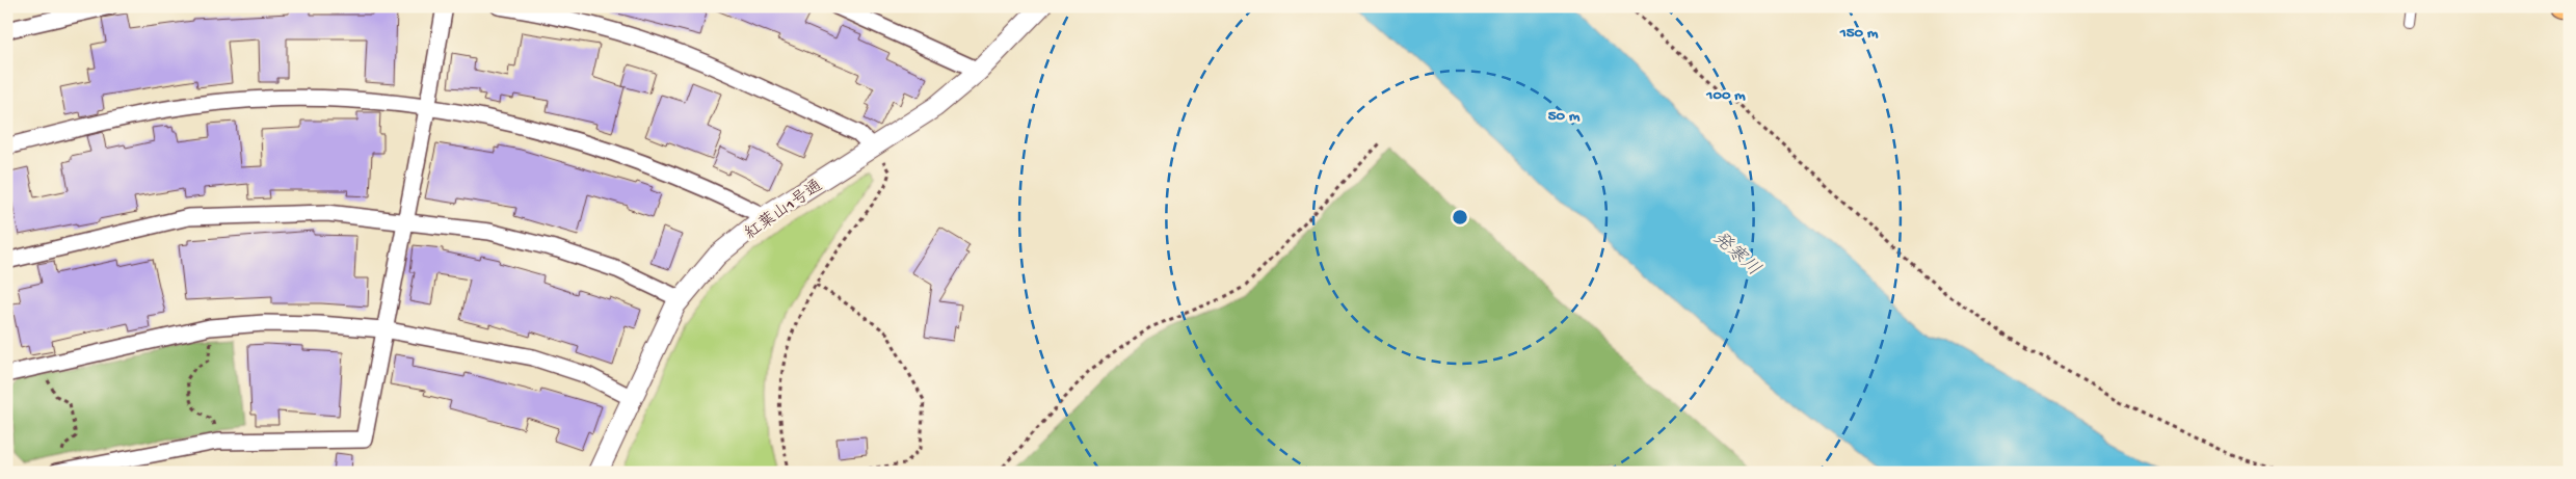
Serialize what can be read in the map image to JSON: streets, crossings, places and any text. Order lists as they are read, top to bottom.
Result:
{
  "streets": {
    "street": ["紅葉山1号通"]
  },
  "water": ["発寒川"],
  "rings": ["150 m", "100 m", "50 m"]
}
